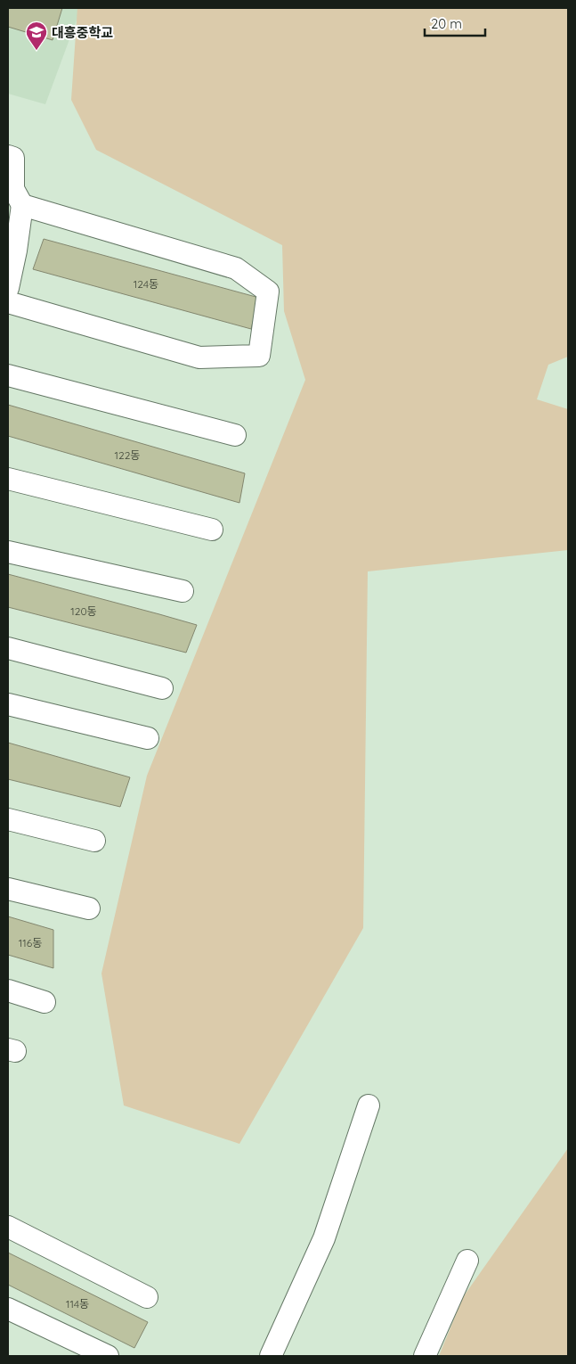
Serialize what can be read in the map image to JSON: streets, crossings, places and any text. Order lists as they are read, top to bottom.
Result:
{
  "places": {
    "school or university": ["대흥중학교"]
  },
  "house_numbers": [
    "124동",
    "122동",
    "120동",
    "116동",
    "114동"
  ],
  "scale_bar": "20 m"
}
